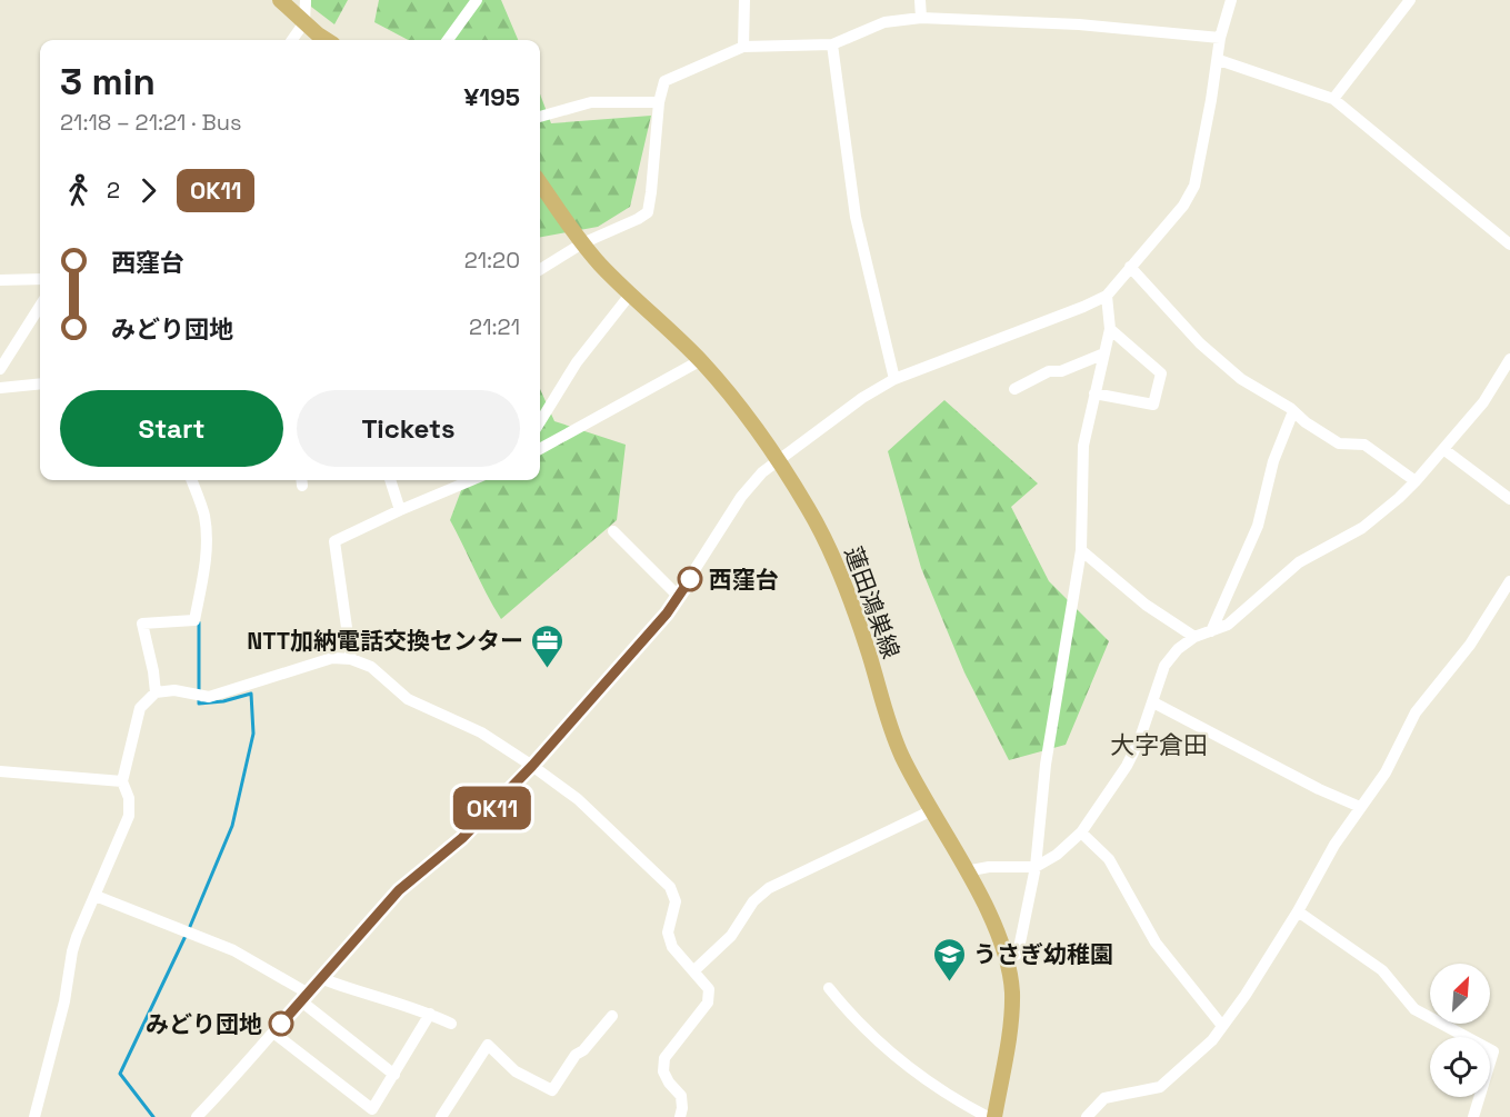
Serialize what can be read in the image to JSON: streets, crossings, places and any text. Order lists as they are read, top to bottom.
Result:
{
  "streets": {
    "main road": ["蓮田鴻巣線"]
  },
  "districts": ["大字倉田"],
  "places": {
    "other": ["西窪台", "みどり団地"],
    "office": ["NTT加納電話交換センター"],
    "school or university": ["うさぎ幼稚園"]
  },
  "lines": ["bus line OK11"],
  "north": "top right",
  "page": {
    "on_map": "OK11",
    "heading": ["3 min", "21:18 – 21:21 · Bus", "¥195"],
    "legs": ["2", "OK11"],
    "list": [
      {
        "name": "西窪台",
        "value": "21:20"
      },
      {
        "name": "みどり団地",
        "value": "21:21"
      }
    ],
    "buttons": ["Start", "Tickets"]
  }
}
